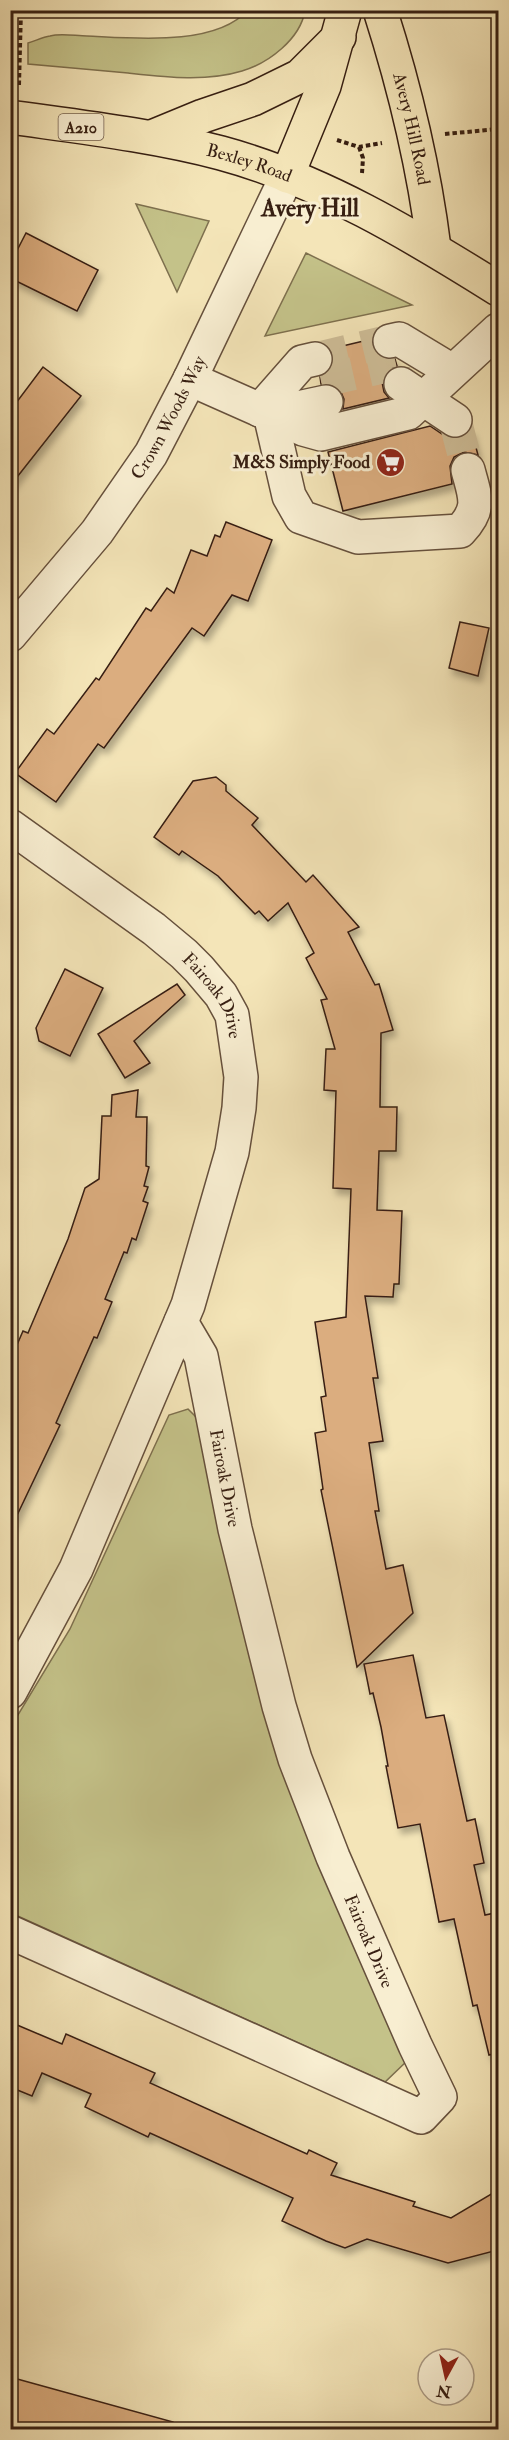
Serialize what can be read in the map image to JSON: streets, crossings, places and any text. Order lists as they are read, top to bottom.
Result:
{
  "streets": {
    "main road": ["A210", "Avery Hill Road", "Bexley Road"],
    "street": ["Crown Woods Way", "Fairoak Drive"]
  },
  "crossings": [
    ["Avery Hill Road", "Bexley Road"],
    ["Bexley Road", "Crown Woods Way"]
  ],
  "districts": ["Avery Hill"],
  "places": {
    "supermarket": ["M&S Simply Food"]
  },
  "north": "bottom"
}
